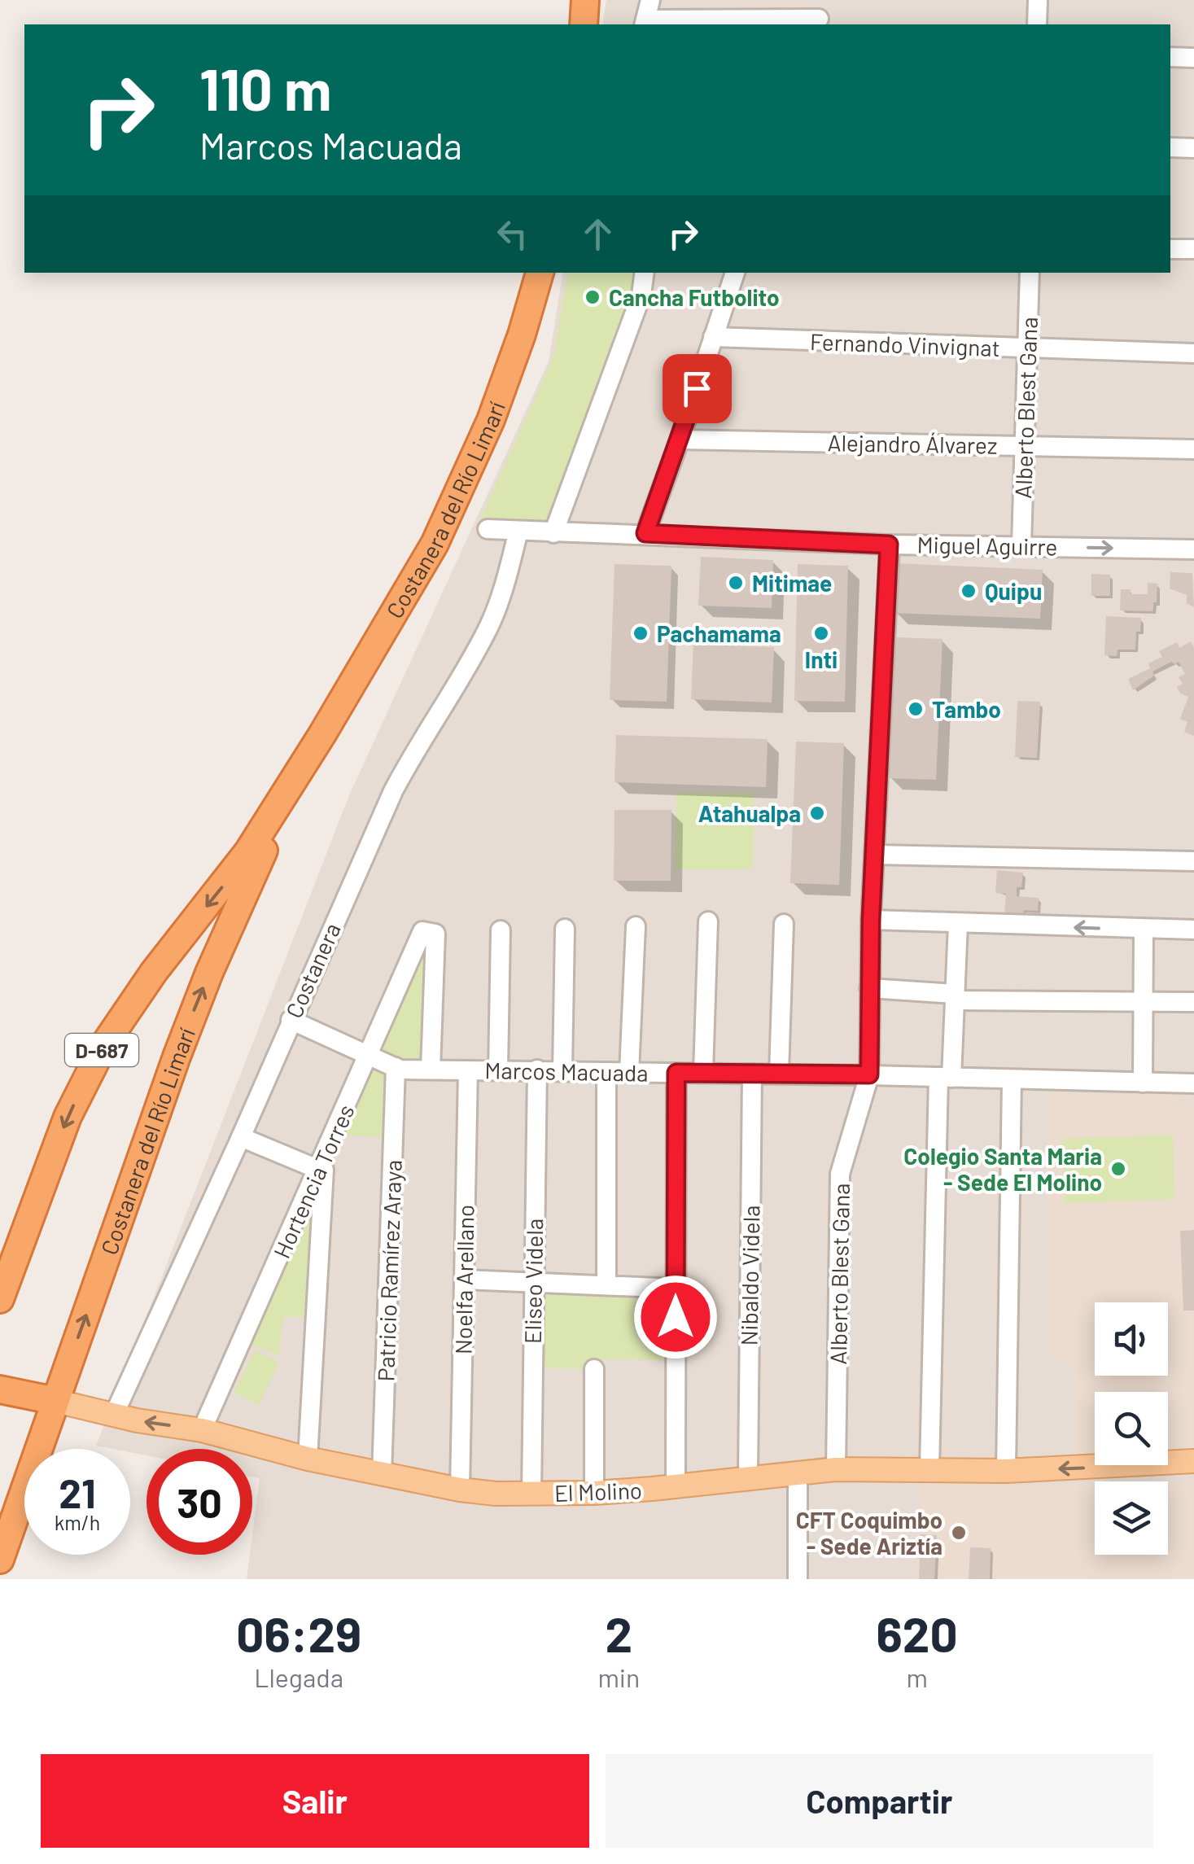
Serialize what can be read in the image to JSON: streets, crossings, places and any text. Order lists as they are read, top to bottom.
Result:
{
  "streets": {
    "highway": ["Costanera del Río Limarí", "D-687"],
    "main road": ["El Molino"],
    "street": [
      "Fernando Vinvignat",
      "Alberto Blest Gana",
      "Alejandro Álvarez",
      "Miguel Aguirre",
      "Costanera",
      "Marcos Macuada",
      "Hortencia Torres",
      "Patricio Ramírez Araya",
      "Nibaldo Videla",
      "Noelfa Arellano",
      "Eliseo Videla"
    ]
  },
  "crossings": [
    ["Fernando Vinvignat", "Alberto Blest Gana"],
    ["Alberto Blest Gana", "Alejandro Álvarez"],
    ["Alberto Blest Gana", "Miguel Aguirre"],
    ["Alberto Blest Gana", "Marcos Macuada"],
    ["Alberto Blest Gana", "El Molino"],
    ["Costanera del Río Limarí", "El Molino"],
    ["Miguel Aguirre", "Costanera"],
    ["Costanera", "Marcos Macuada"],
    ["Costanera", "El Molino"],
    ["Marcos Macuada", "Hortencia Torres"],
    ["Marcos Macuada", "Patricio Ramírez Araya"],
    ["Marcos Macuada", "Nibaldo Videla"],
    ["Marcos Macuada", "Noelfa Arellano"],
    ["Marcos Macuada", "Eliseo Videla"],
    ["Hortencia Torres", "El Molino"],
    ["Patricio Ramírez Araya", "El Molino"],
    ["Nibaldo Videla", "El Molino"],
    ["Noelfa Arellano", "El Molino"],
    ["Eliseo Videla", "El Molino"]
  ],
  "places": [
    "Cancha Futbolito",
    "Mitimae",
    "Quipu",
    "Pachamama",
    "Inti",
    "Tambo",
    "Atahualpa",
    "Colegio Santa Maria - Sede El Molino",
    "CFT Coquimbo - Sede Ariztía"
  ],
  "page": {
    "turn": ["110 m", "Marcos Macuada"],
    "speed": "21 km/h",
    "limit": "30",
    "eta": [
      "06:29",
      "Llegada",
      "2",
      "min",
      "620",
      "m"
    ],
    "buttons": ["Salir", "Compartir"]
  }
}
